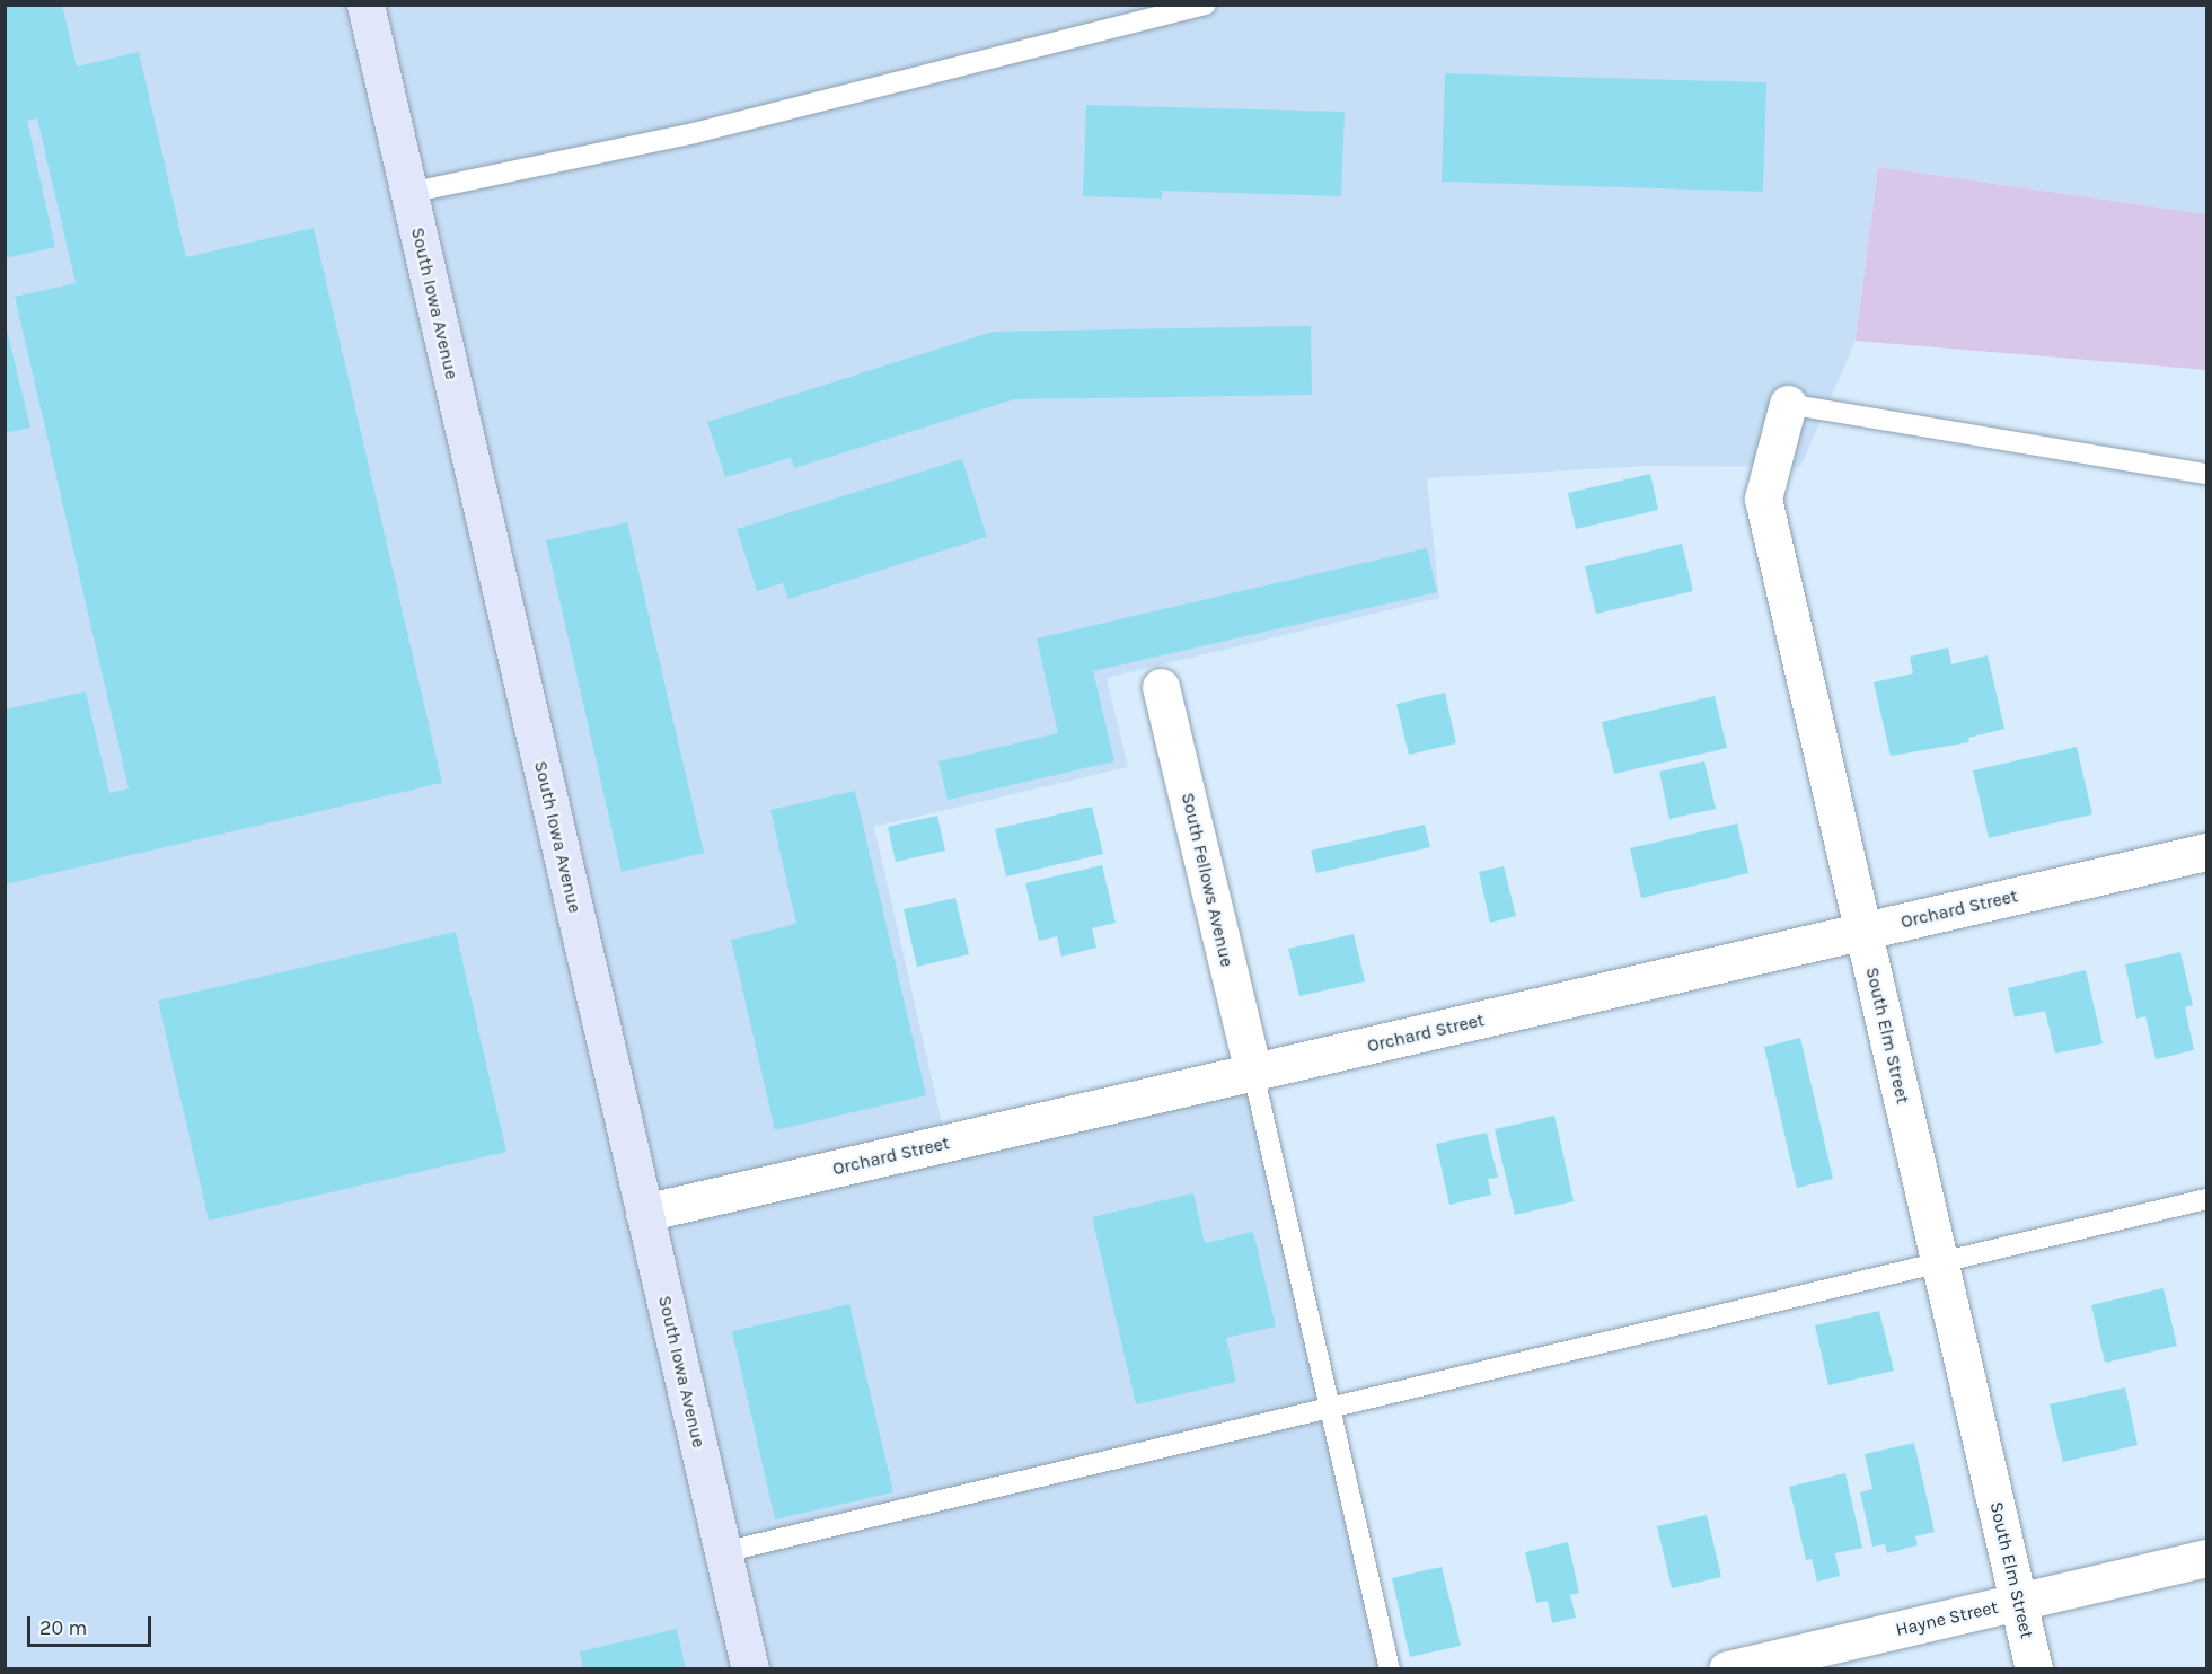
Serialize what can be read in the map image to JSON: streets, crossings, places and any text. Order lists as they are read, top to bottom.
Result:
{
  "streets": {
    "main road": ["South Iowa Avenue"],
    "street": [
      "South Fellows Avenue",
      "Orchard Street",
      "South Elm Street",
      "Hayne Street"
    ]
  },
  "crossings": [
    ["South Iowa Avenue", "Orchard Street"],
    ["South Fellows Avenue", "Orchard Street"],
    ["Orchard Street", "South Elm Street"],
    ["South Elm Street", "Hayne Street"]
  ],
  "scale_bar": "20 m"
}
